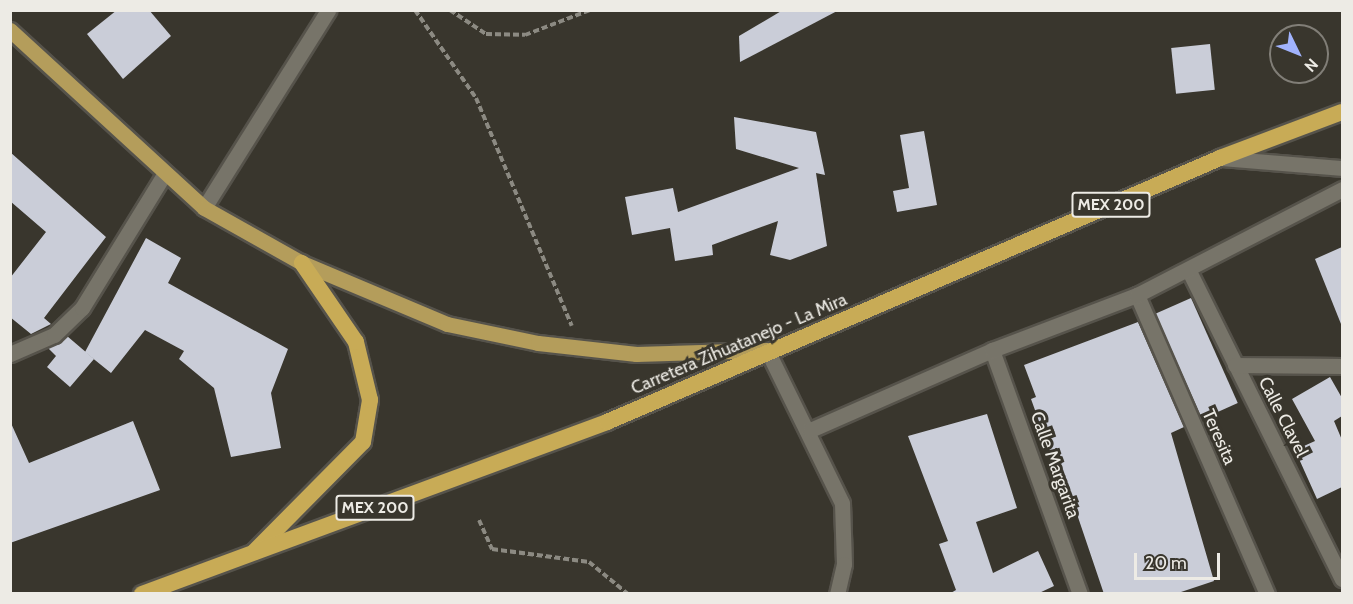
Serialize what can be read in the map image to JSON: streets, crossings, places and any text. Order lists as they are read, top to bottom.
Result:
{
  "streets": {
    "highway": ["MEX 200", "Carretera Zihuatanejo - La Mira"],
    "street": ["Calle Clavel", "Teresita", "Calle Margarita"]
  },
  "scale_bar": "20 m",
  "north": "bottom right"
}
